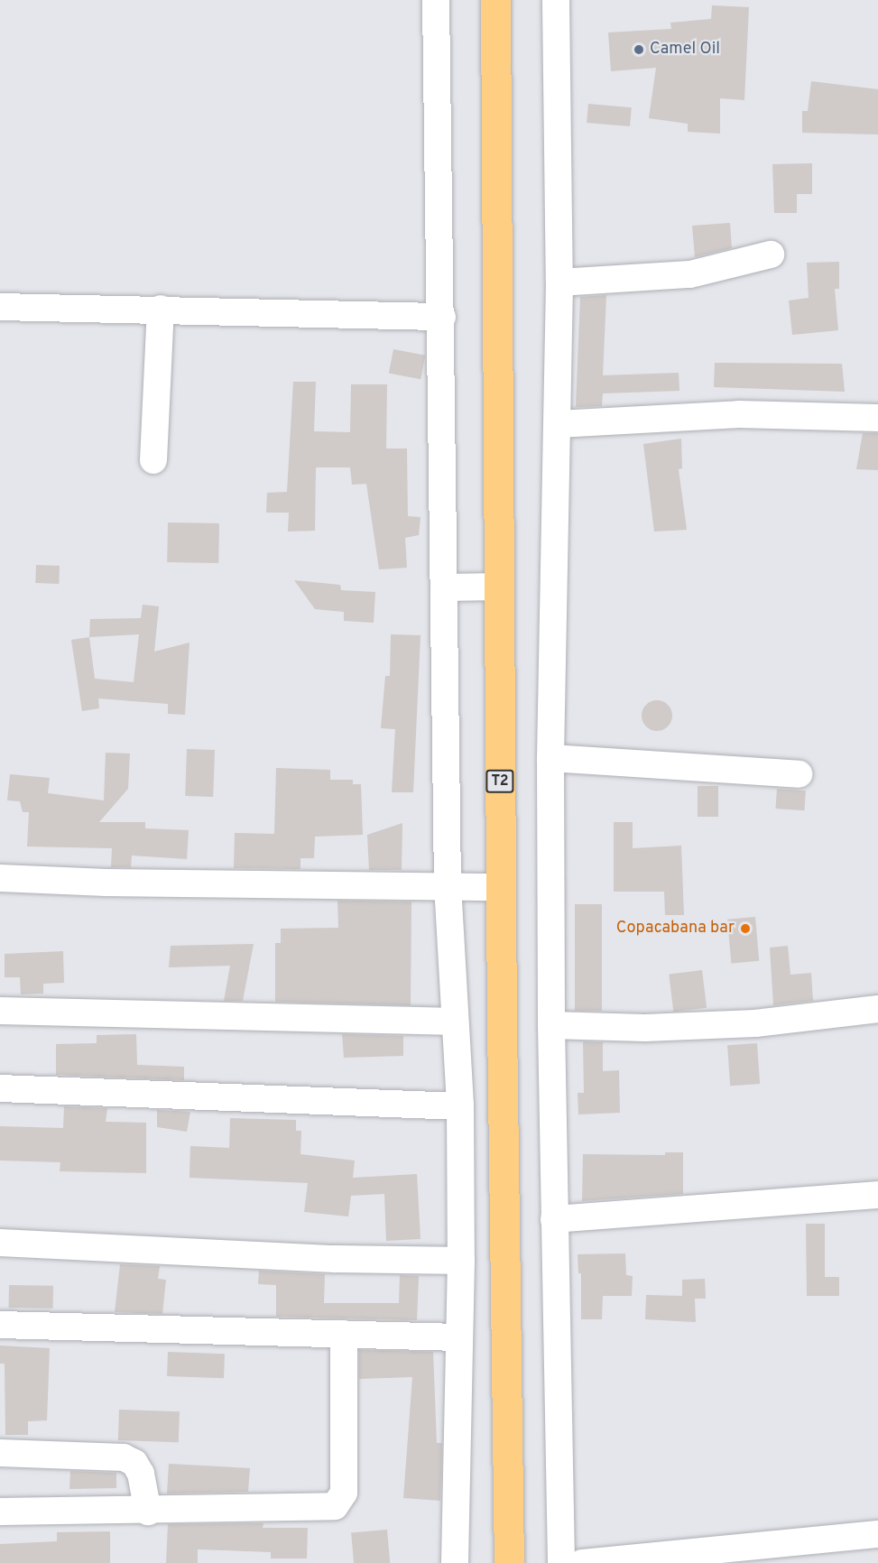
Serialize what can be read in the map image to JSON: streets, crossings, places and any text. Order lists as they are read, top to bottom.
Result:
{
  "streets": {
    "highway": ["T2"]
  },
  "places": ["Camel Oil", "Copacabana bar"]
}
